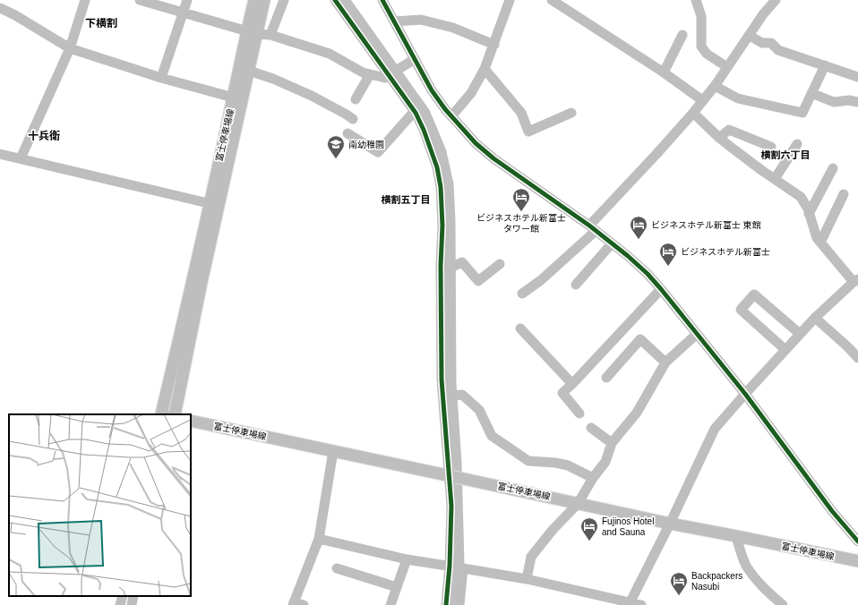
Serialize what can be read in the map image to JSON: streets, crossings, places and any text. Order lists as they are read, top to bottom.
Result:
{
  "streets": {
    "main road": ["富士停車場線"]
  },
  "districts": [
    "下横割",
    "十兵衛",
    "横割六丁目",
    "横割五丁目"
  ],
  "places": {
    "school or university": ["南幼稚園"],
    "hotel": [
      "ビジネスホテル新富士 タワー館",
      "ビジネスホテル新富士 東館",
      "ビジネスホテル新富士",
      "Fujinos Hotel and Sauna",
      "Backpackers Nasubi"
    ]
  }
}
